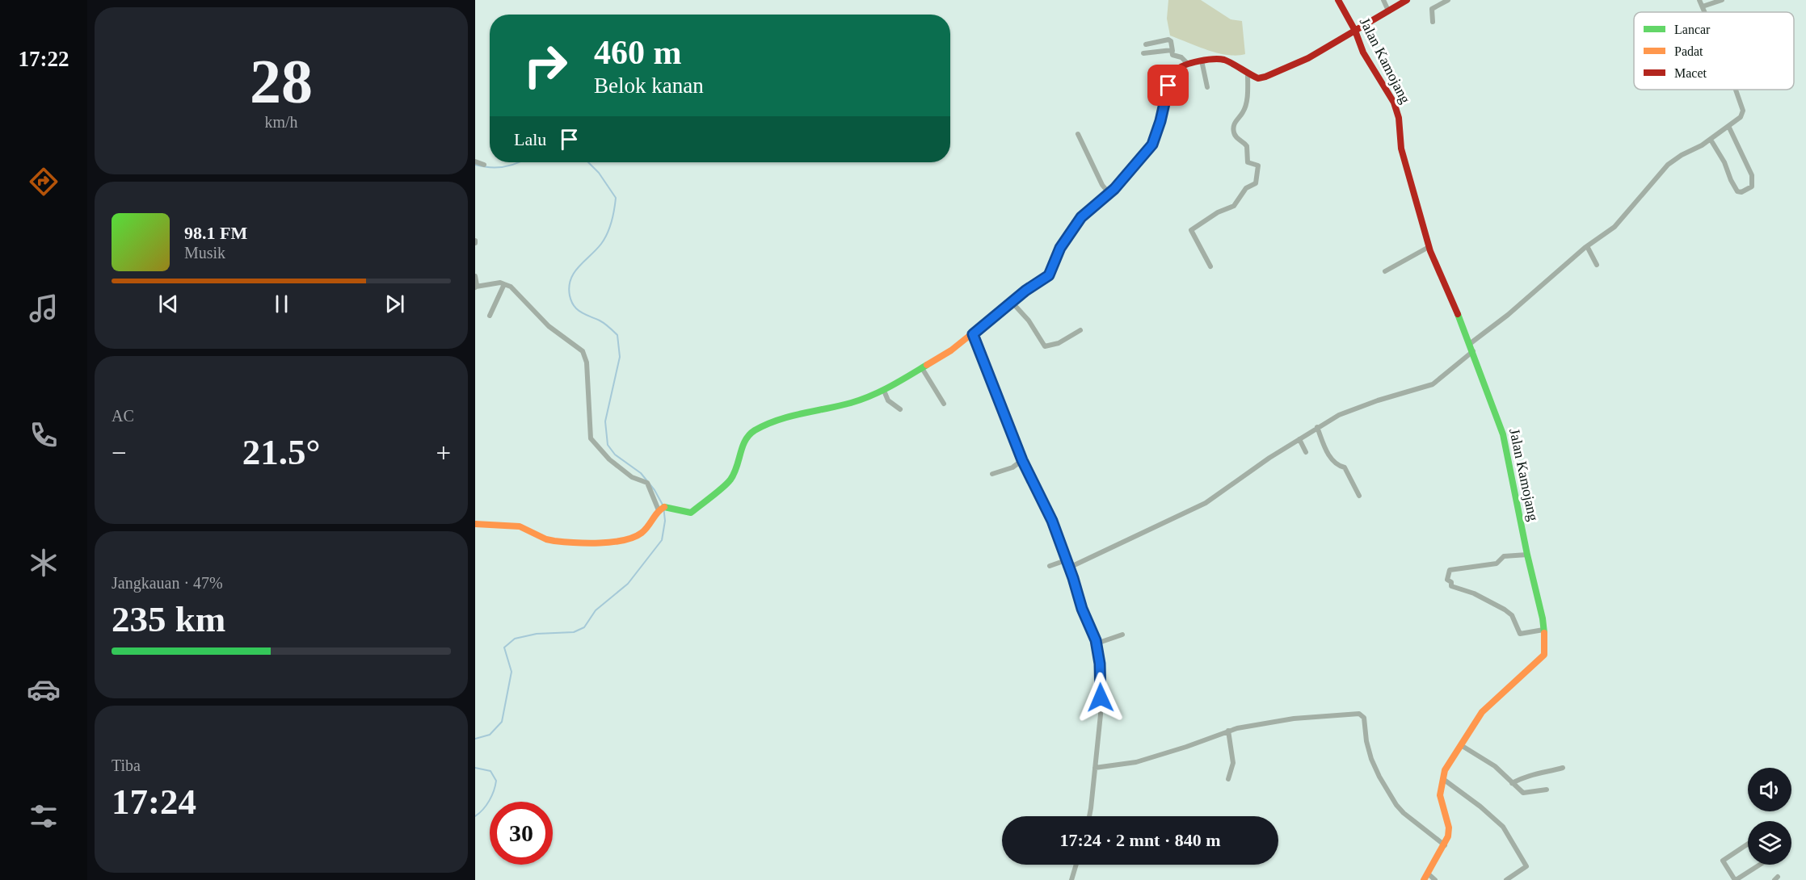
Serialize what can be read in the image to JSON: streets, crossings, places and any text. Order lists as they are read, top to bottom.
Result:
{
  "streets": {
    "street": ["Jalan Kamojang"]
  },
  "legend": ["Lancar", "Padat", "Macet"],
  "page": {
    "tabs": "17:22",
    "tile": [
      ["28", "km/h"],
      "AC",
      ["Jangkauan · 47%", "235 km"],
      ["Tiba", "17:24"]
    ],
    "turn": ["460 m", "Belok kanan"],
    "then": "Lalu",
    "song": ["98.1 FM", "Musik"],
    "heat": ["−", "21.5°", "+"],
    "limit": "30",
    "trip": "17:24 · 2 mnt · 840 m"
  }
}
